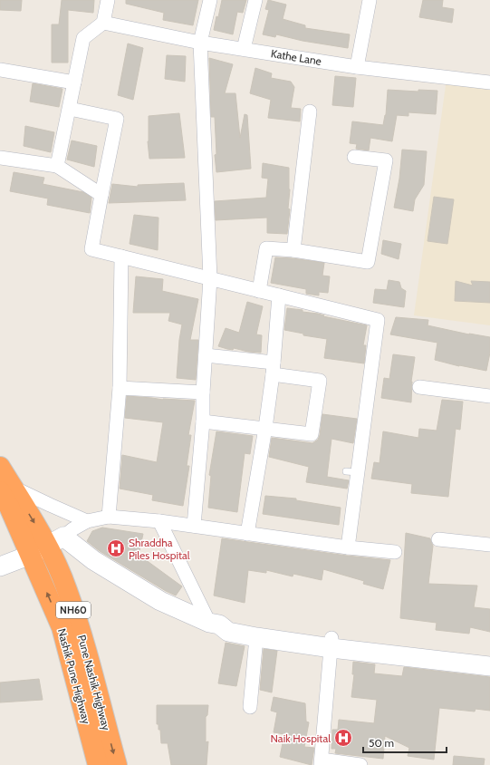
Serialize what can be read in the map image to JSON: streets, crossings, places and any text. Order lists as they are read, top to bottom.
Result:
{
  "streets": {
    "highway": ["NH60", "Nashik Pune Highway", "Pune Nashik Highway"],
    "street": ["Kathe Lane"]
  },
  "crossings": [
    ["NH60", "Nashik Pune Highway"],
    ["Nashik Pune Highway", "Pune Nashik Highway"]
  ],
  "one_way": ["Nashik Pune Highway", "Pune Nashik Highway"],
  "places": {
    "hospital": ["Shraddha Piles Hospital", "Naik Hospital"]
  },
  "scale_bar": "50 m"
}
